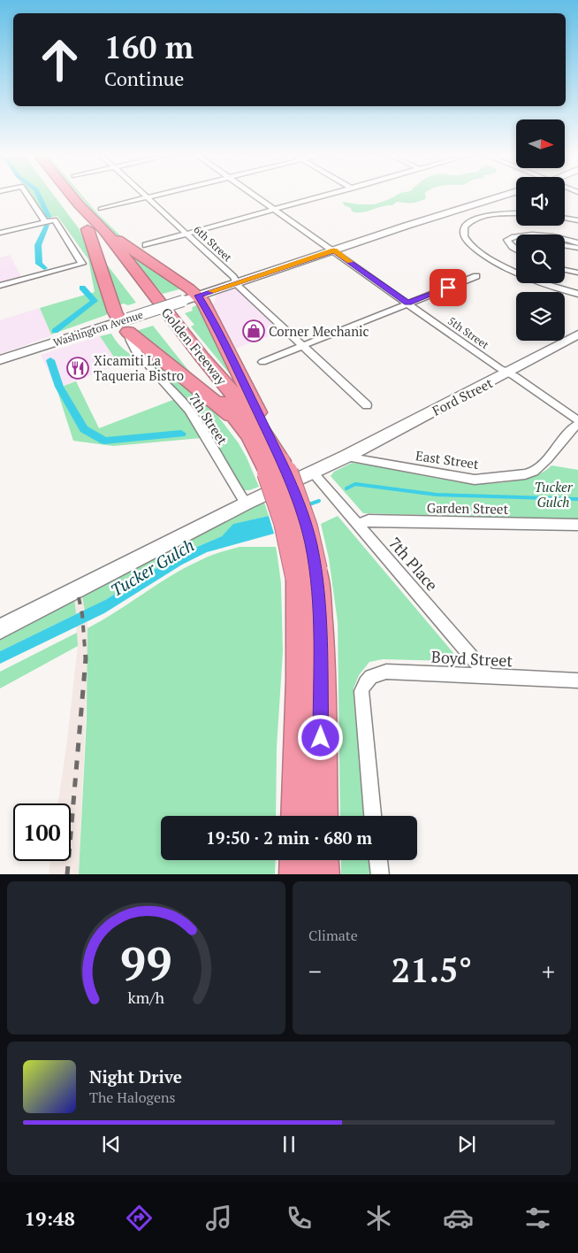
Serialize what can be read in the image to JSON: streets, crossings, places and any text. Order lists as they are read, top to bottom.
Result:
{
  "streets": {
    "highway": ["Golden Freeway"],
    "street": [
      "6th Street",
      "Washington Avenue",
      "5th Street",
      "Ford Street",
      "7th Street",
      "East Street",
      "Garden Street",
      "7th Place",
      "Boyd Street"
    ]
  },
  "crossings": [
    ["6th Street", "Washington Avenue"],
    ["Washington Avenue", "5th Street"],
    ["Washington Avenue", "7th Street"],
    ["5th Street", "Ford Street"],
    ["Ford Street", "7th Street"],
    ["Ford Street", "East Street"],
    ["Ford Street", "7th Place"],
    ["Garden Street", "7th Place"],
    ["7th Place", "Boyd Street"]
  ],
  "water": ["Tucker Gulch"],
  "parks": ["Tucker Gulch"],
  "places": {
    "shop": ["Corner Mechanic"],
    "restaurant": ["Xicamiti La Taqueria Bistro"]
  },
  "north": "right",
  "page": {
    "turn": ["160 m", "Continue"],
    "limit": "100",
    "trip": "19:50 · 2 min · 680 m",
    "tile": "Climate",
    "heat": ["−", "21.5°", "+"],
    "song": ["Night Drive", "The Halogens"],
    "tabs": "19:48",
    "gauge": ["99", "km/h"]
  }
}
